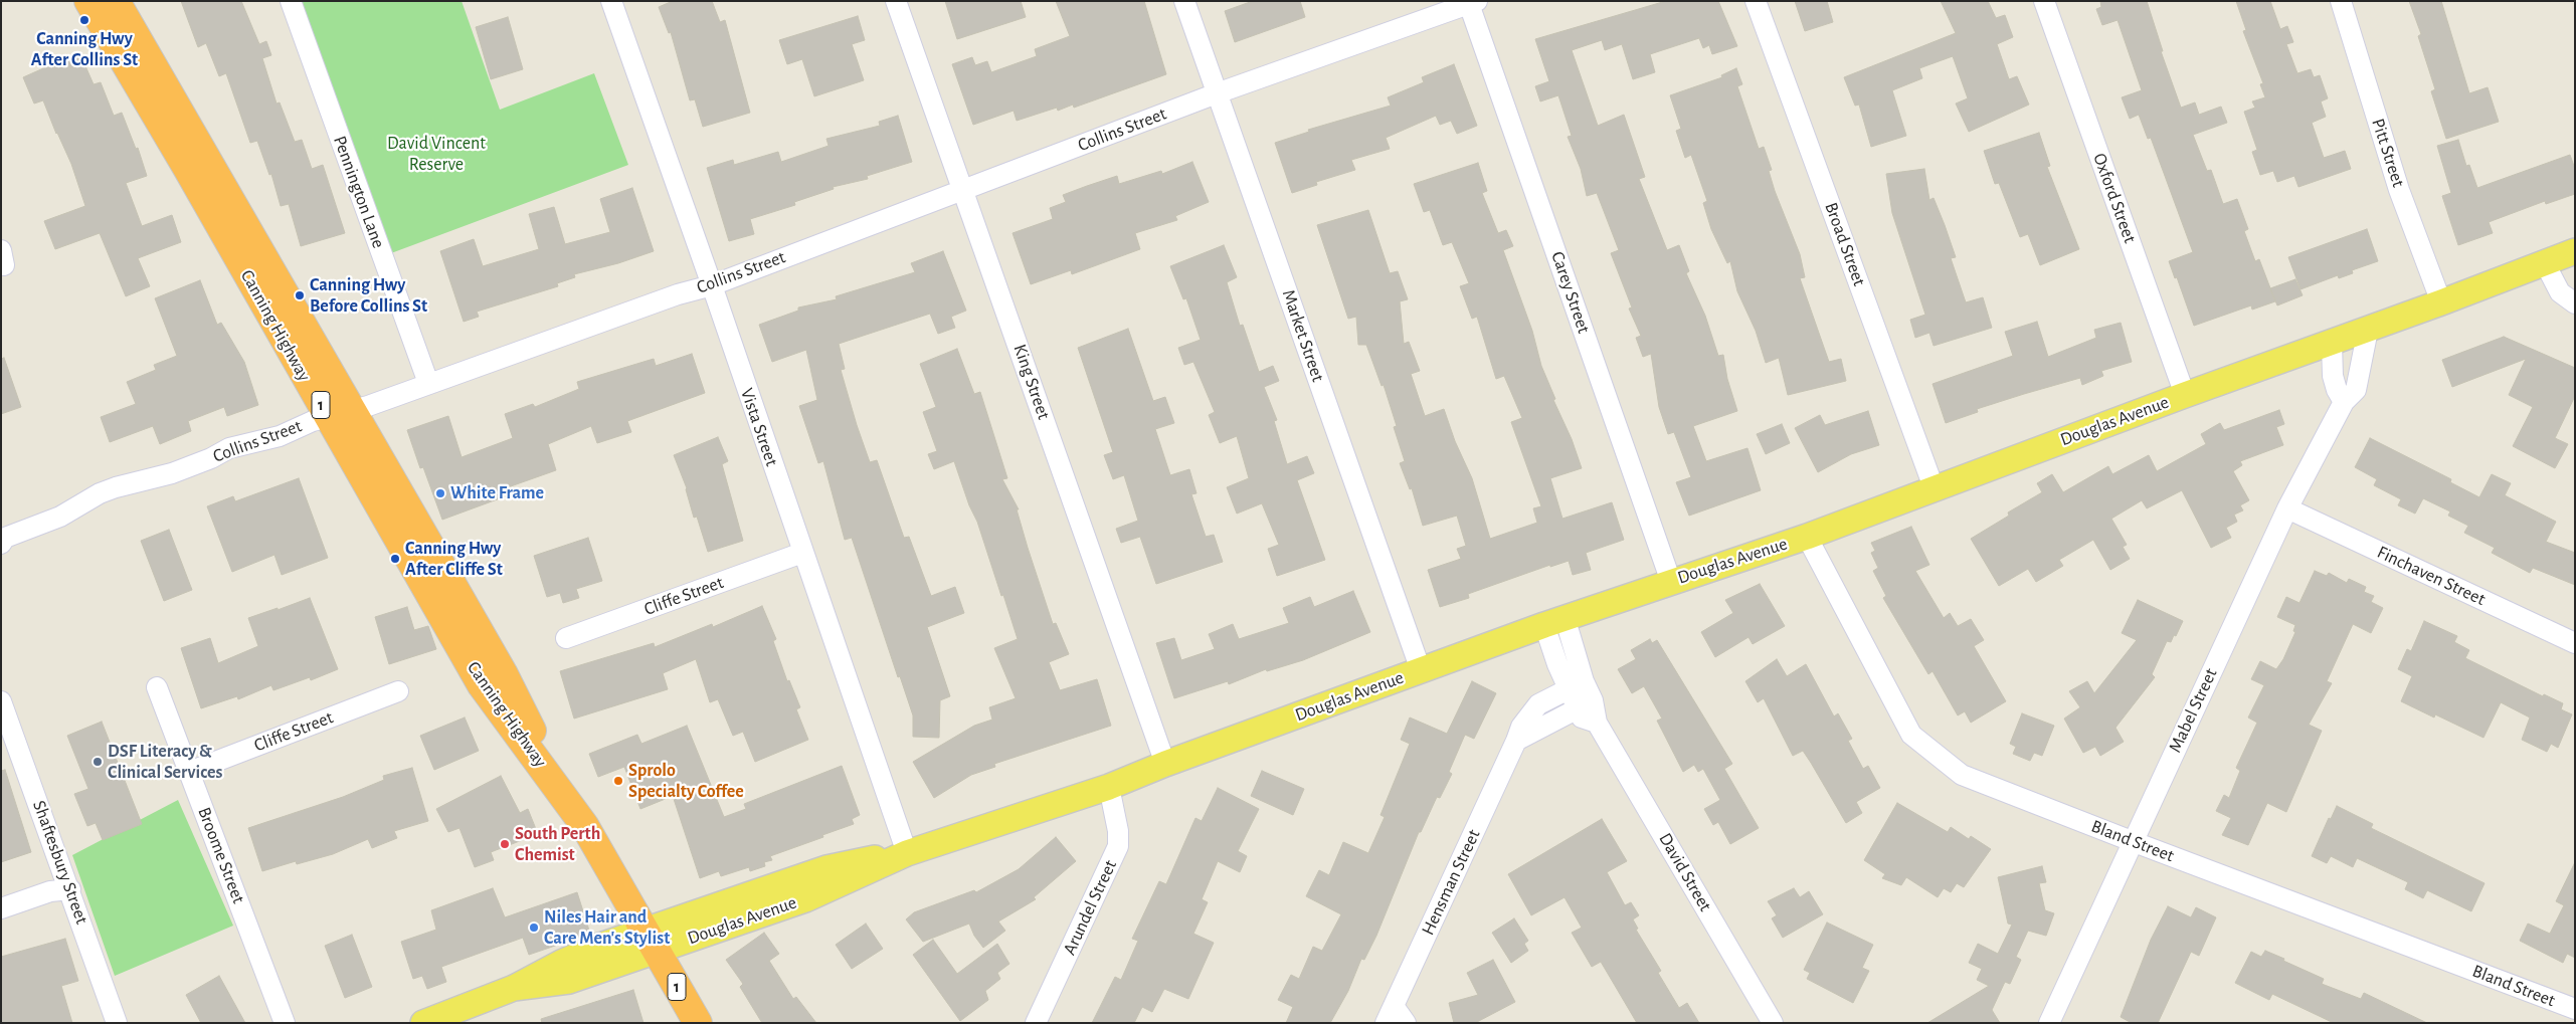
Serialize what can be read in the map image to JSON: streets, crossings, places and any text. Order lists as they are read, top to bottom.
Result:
{
  "streets": {
    "highway": ["Canning Highway", "1"],
    "main road": ["Douglas Avenue"],
    "street": [
      "Collins Street",
      "Pitt Street",
      "Pennington Lane",
      "Oxford Street",
      "Broad Street",
      "Carey Street",
      "Market Street",
      "King Street",
      "Vista Street",
      "Finchaven Street",
      "Cliffe Street",
      "Mabel Street",
      "Bland Street",
      "Broome Street",
      "Shaftesbury Street",
      "David Street",
      "Hensman Street",
      "Arundel Street"
    ]
  },
  "crossings": [
    ["Collins Street", "Pennington Lane"],
    ["Collins Street", "Carey Street"],
    ["Collins Street", "Canning Highway"],
    ["Collins Street", "Market Street"],
    ["Collins Street", "King Street"],
    ["Collins Street", "Vista Street"],
    ["Pitt Street", "Douglas Avenue"],
    ["Oxford Street", "Douglas Avenue"],
    ["Broad Street", "Douglas Avenue"],
    ["Carey Street", "Douglas Avenue"],
    ["Canning Highway", "Douglas Avenue"],
    ["Market Street", "Douglas Avenue"],
    ["King Street", "Douglas Avenue"],
    ["Douglas Avenue", "Vista Street"],
    ["Douglas Avenue", "Mabel Street"],
    ["Douglas Avenue", "Bland Street"],
    ["Douglas Avenue", "David Street"],
    ["Douglas Avenue", "Arundel Street"],
    ["Vista Street", "Cliffe Street"],
    ["Finchaven Street", "Mabel Street"],
    ["Cliffe Street", "Broome Street"],
    ["Mabel Street", "Bland Street"],
    ["David Street", "Hensman Street"]
  ],
  "parks": ["David Vincent Reserve"],
  "places": [
    "Canning Hwy After Collins St",
    "Canning Hwy Before Collins St",
    "White Frame",
    "Canning Hwy After Cliffe St",
    "DSF Literacy & Clinical Services",
    "Sprolo Specialty Coffee",
    "South Perth Chemist",
    "Niles Hair and Care Men's Stylist"
  ]
}
